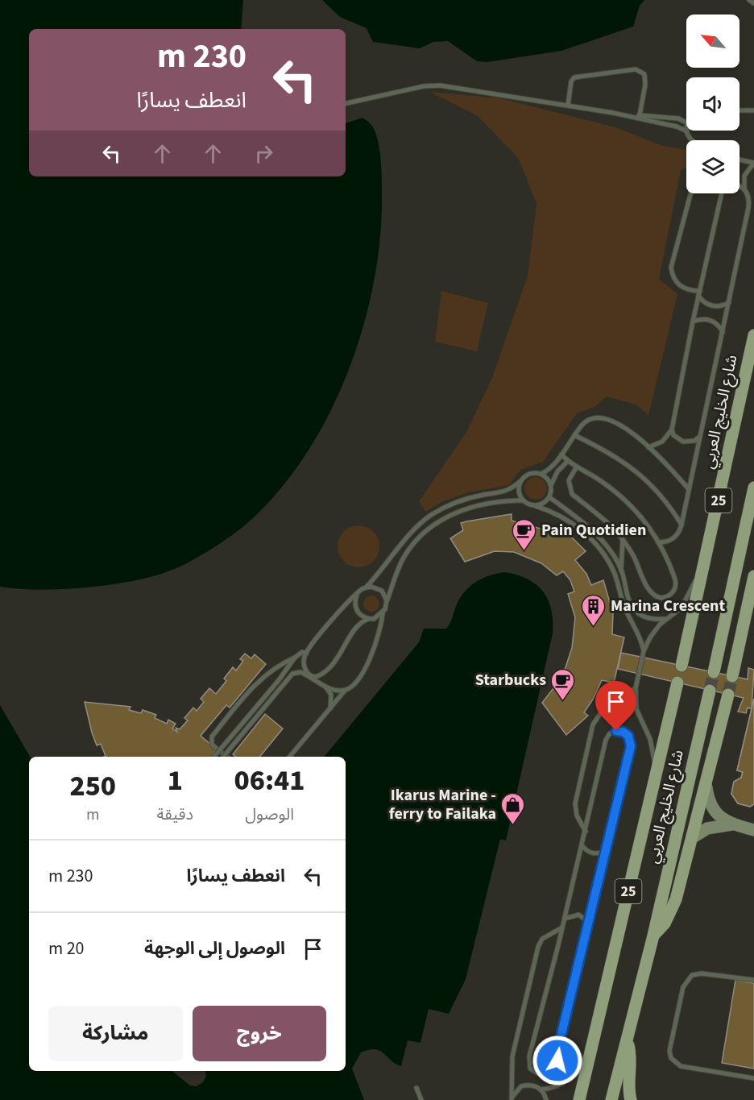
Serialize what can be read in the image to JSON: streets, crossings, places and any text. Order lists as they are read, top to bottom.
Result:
{
  "streets": {
    "main road": ["شارع الخليج العربي", "25"]
  },
  "places": {
    "cafe": ["Pain Quotidien", "Starbucks"],
    "building": ["Marina Crescent"],
    "shop": ["Ikarus Marine - ferry to Failaka"]
  },
  "north": "top left",
  "page": {
    "turn": ["230 m", "انعطف يسارًا"],
    "eta": [
      "06:41",
      "الوصول",
      "1",
      "دقيقة",
      "250",
      "m"
    ],
    "list": [
      {
        "name": "انعطف يسارًا",
        "value": "230 m"
      },
      {
        "name": "الوصول إلى الوجهة",
        "value": "20 m"
      }
    ],
    "buttons": ["خروج", "مشاركة"]
  }
}
